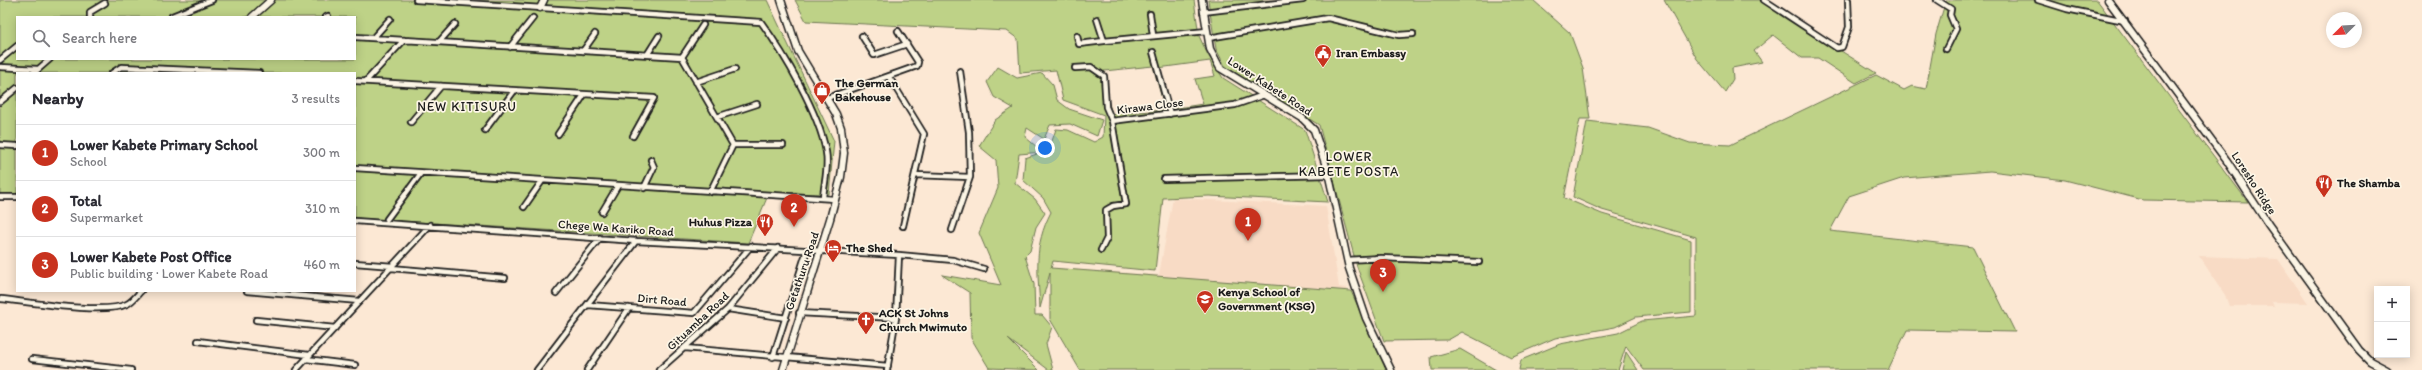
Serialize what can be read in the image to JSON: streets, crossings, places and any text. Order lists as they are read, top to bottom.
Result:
{
  "streets": {
    "main road": ["Lower Kabete Road", "Loresho Ridge", "Getathuru Road"],
    "street": [
      "Kirawa Close",
      "Chege Wa Kariko Road",
      "Dirt Road",
      "Gituamba Road"
    ]
  },
  "crossings": [
    ["Lower Kabete Road", "Kirawa Close"],
    ["Chege Wa Kariko Road", "Getathuru Road"],
    ["Chege Wa Kariko Road", "Dirt Road"],
    ["Chege Wa Kariko Road", "Gituamba Road"]
  ],
  "districts": ["NEW KITISURU", "LOWER KABETE POSTA"],
  "places": {
    "public building": ["Iran Embassy"],
    "shop": ["The German Bakehouse"],
    "restaurant": ["The Shamba", "Huhus Pizza"],
    "hotel": ["The Shed"],
    "school or university": ["Kenya School of Government (KSG)"],
    "church": ["ACK St Johns Church Mwimuto"]
  },
  "north": "bottom left",
  "page": {
    "search": "Search here",
    "heading": ["Nearby", "3 results"],
    "list": [
      {
        "mark": "1",
        "name": "Lower Kabete Primary School",
        "note": "School",
        "value": "300 m"
      },
      {
        "mark": "2",
        "name": "Total",
        "note": "Supermarket",
        "value": "310 m"
      },
      {
        "mark": "3",
        "name": "Lower Kabete Post Office",
        "note": "Public building · Lower Kabete Road",
        "value": "460 m"
      }
    ],
    "pins": ["2", "1", "3"],
    "map_buttons": ["+", "−"]
  }
}
